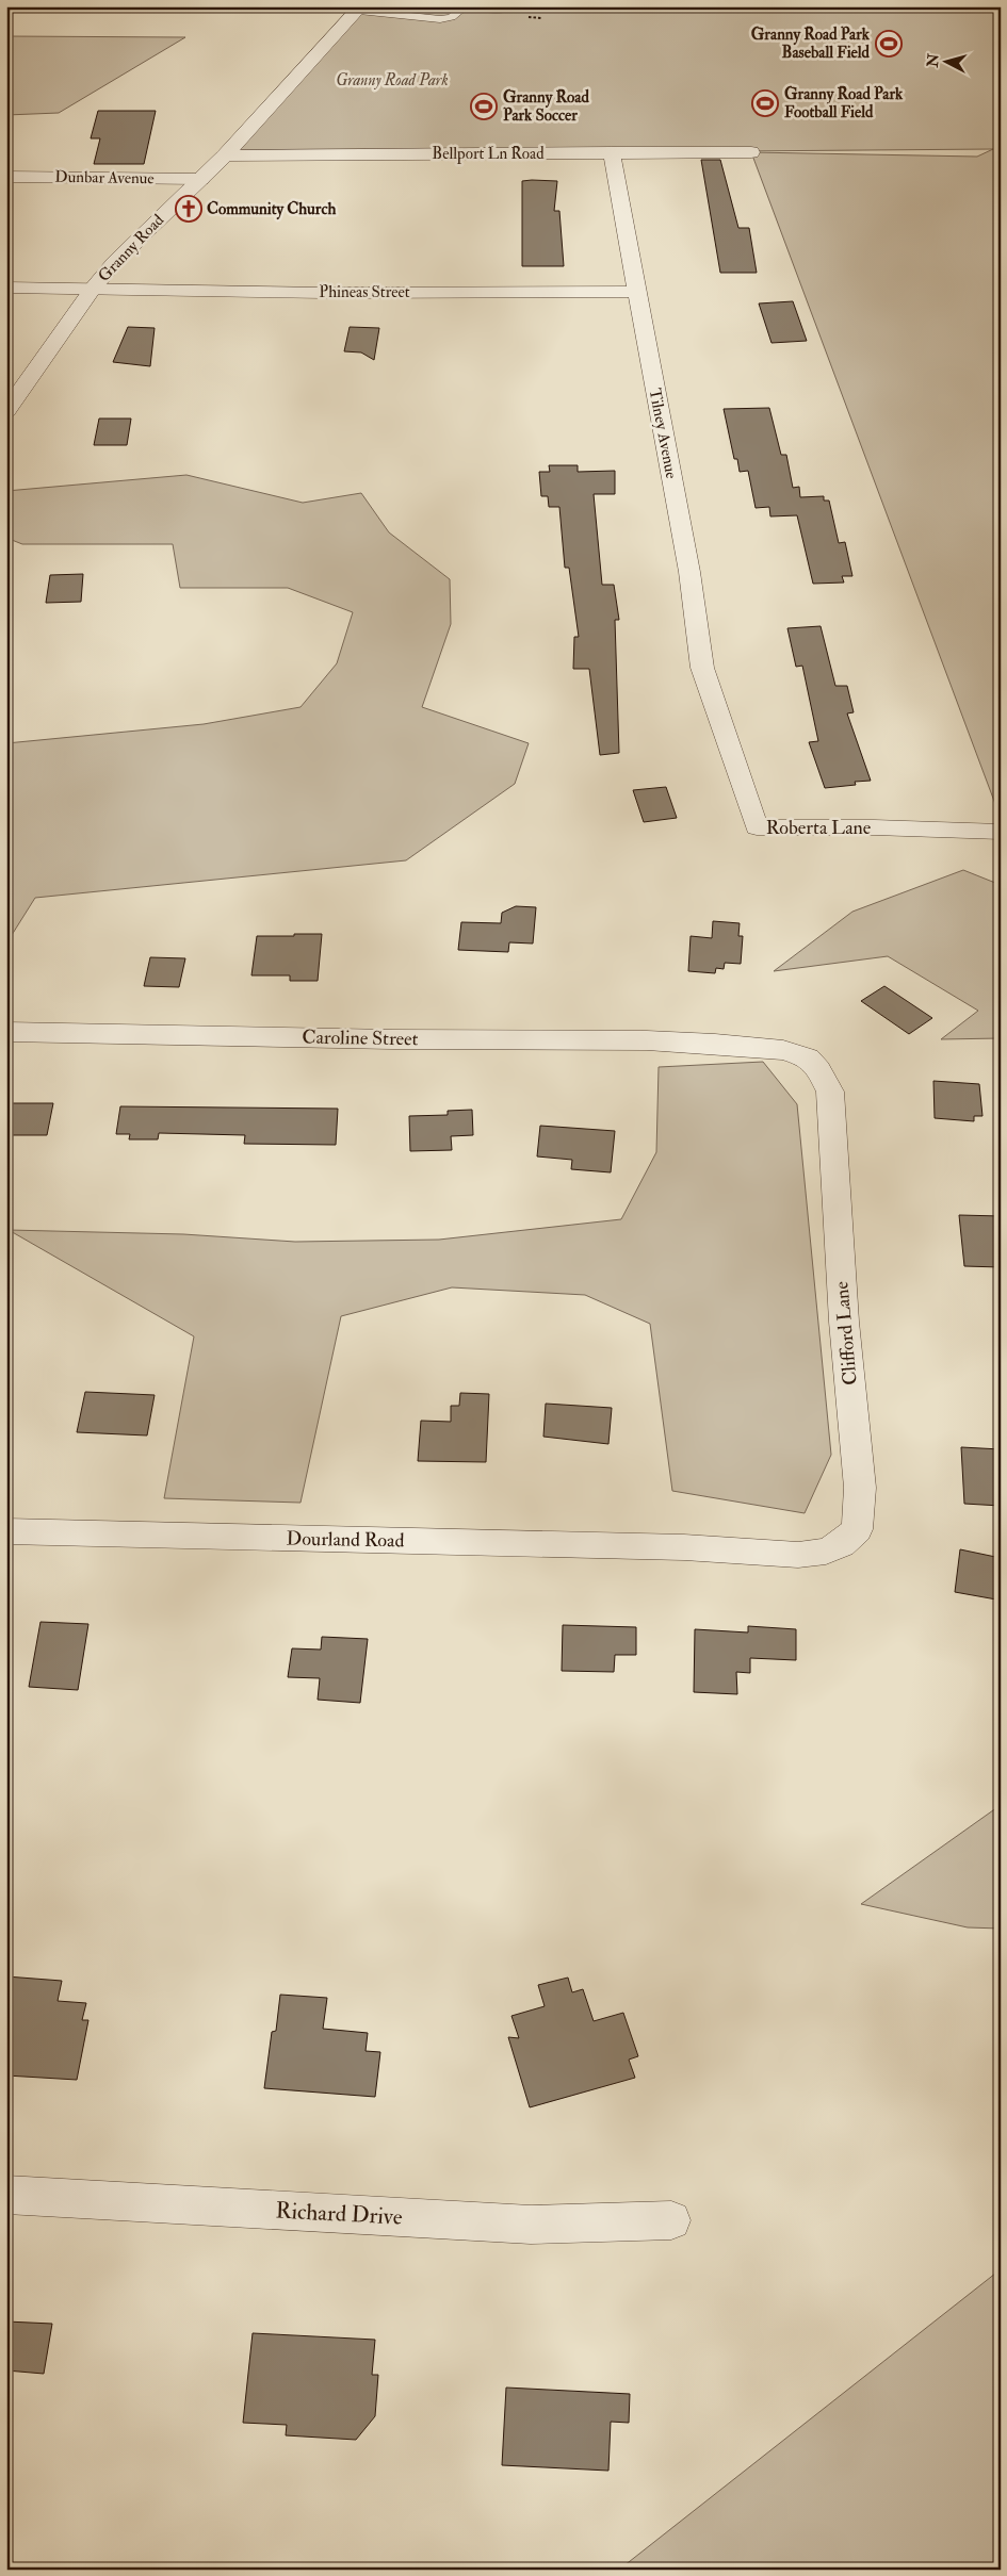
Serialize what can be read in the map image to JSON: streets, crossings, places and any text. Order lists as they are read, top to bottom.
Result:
{
  "streets": {
    "street": [
      "Bellport Ln Road",
      "Dunbar Avenue",
      "Granny Road",
      "Phineas Street",
      "Tilney Avenue",
      "Roberta Lane",
      "Caroline Street",
      "Clifford Lane",
      "Dourland Road",
      "Richard Drive"
    ]
  },
  "crossings": [
    ["Bellport Ln Road", "Granny Road"],
    ["Bellport Ln Road", "Tilney Avenue"],
    ["Dunbar Avenue", "Granny Road"],
    ["Granny Road", "Phineas Street"],
    ["Phineas Street", "Tilney Avenue"],
    ["Tilney Avenue", "Roberta Lane"],
    ["Caroline Street", "Clifford Lane"],
    ["Clifford Lane", "Dourland Road"]
  ],
  "parks": ["Granny Road Park"],
  "places": {
    "sports": ["Granny Road Park Baseball Field", "Granny Road Park Football Field", "Granny Road Park Soccer"],
    "church": ["Community Church"]
  },
  "north": "left"
}
